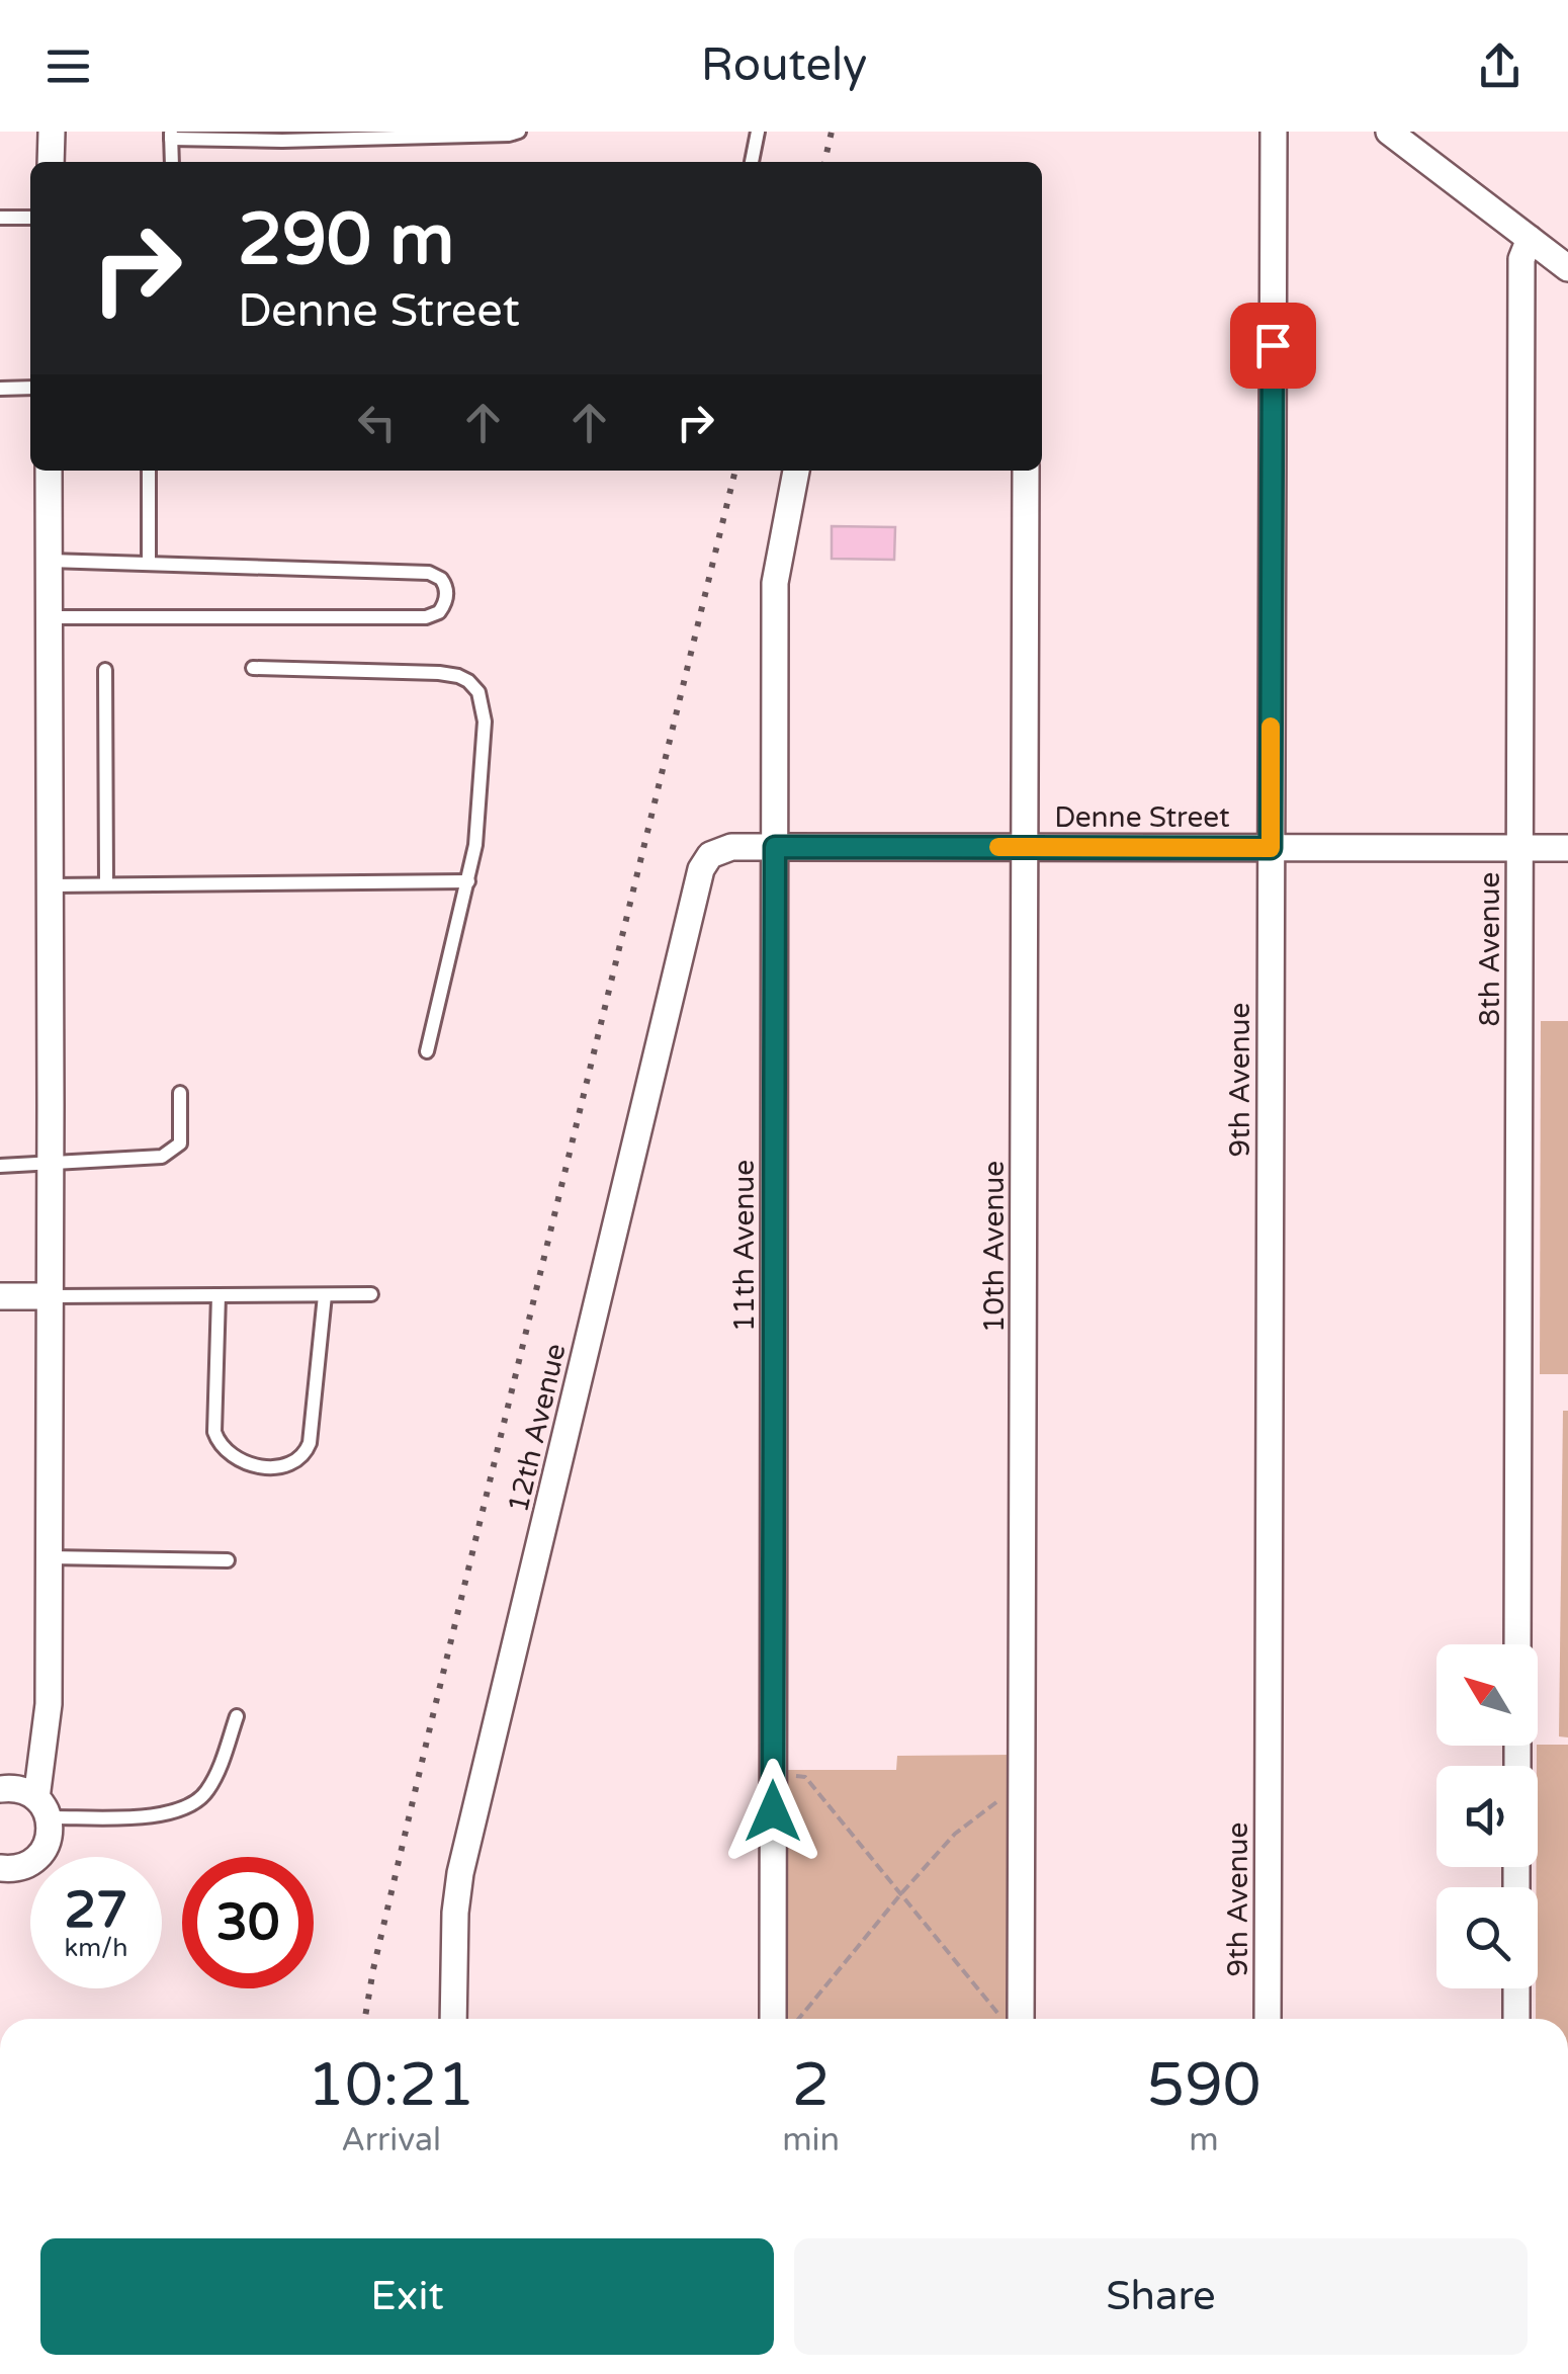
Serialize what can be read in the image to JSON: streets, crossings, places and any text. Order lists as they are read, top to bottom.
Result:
{
  "streets": {
    "street": [
      "Denne Street",
      "8th Avenue",
      "9th Avenue",
      "11th Avenue",
      "10th Avenue",
      "12th Avenue"
    ]
  },
  "crossings": [
    ["Denne Street", "8th Avenue"],
    ["Denne Street", "9th Avenue"],
    ["Denne Street", "11th Avenue"],
    ["Denne Street", "10th Avenue"],
    ["Denne Street", "12th Avenue"]
  ],
  "north": "top left",
  "page": {
    "header": "Routely",
    "turn": ["290 m", "Denne Street"],
    "speed": "27 km/h",
    "limit": "30",
    "eta": [
      "10:21",
      "Arrival",
      "2",
      "min",
      "590",
      "m"
    ],
    "buttons": ["Exit", "Share"]
  }
}
